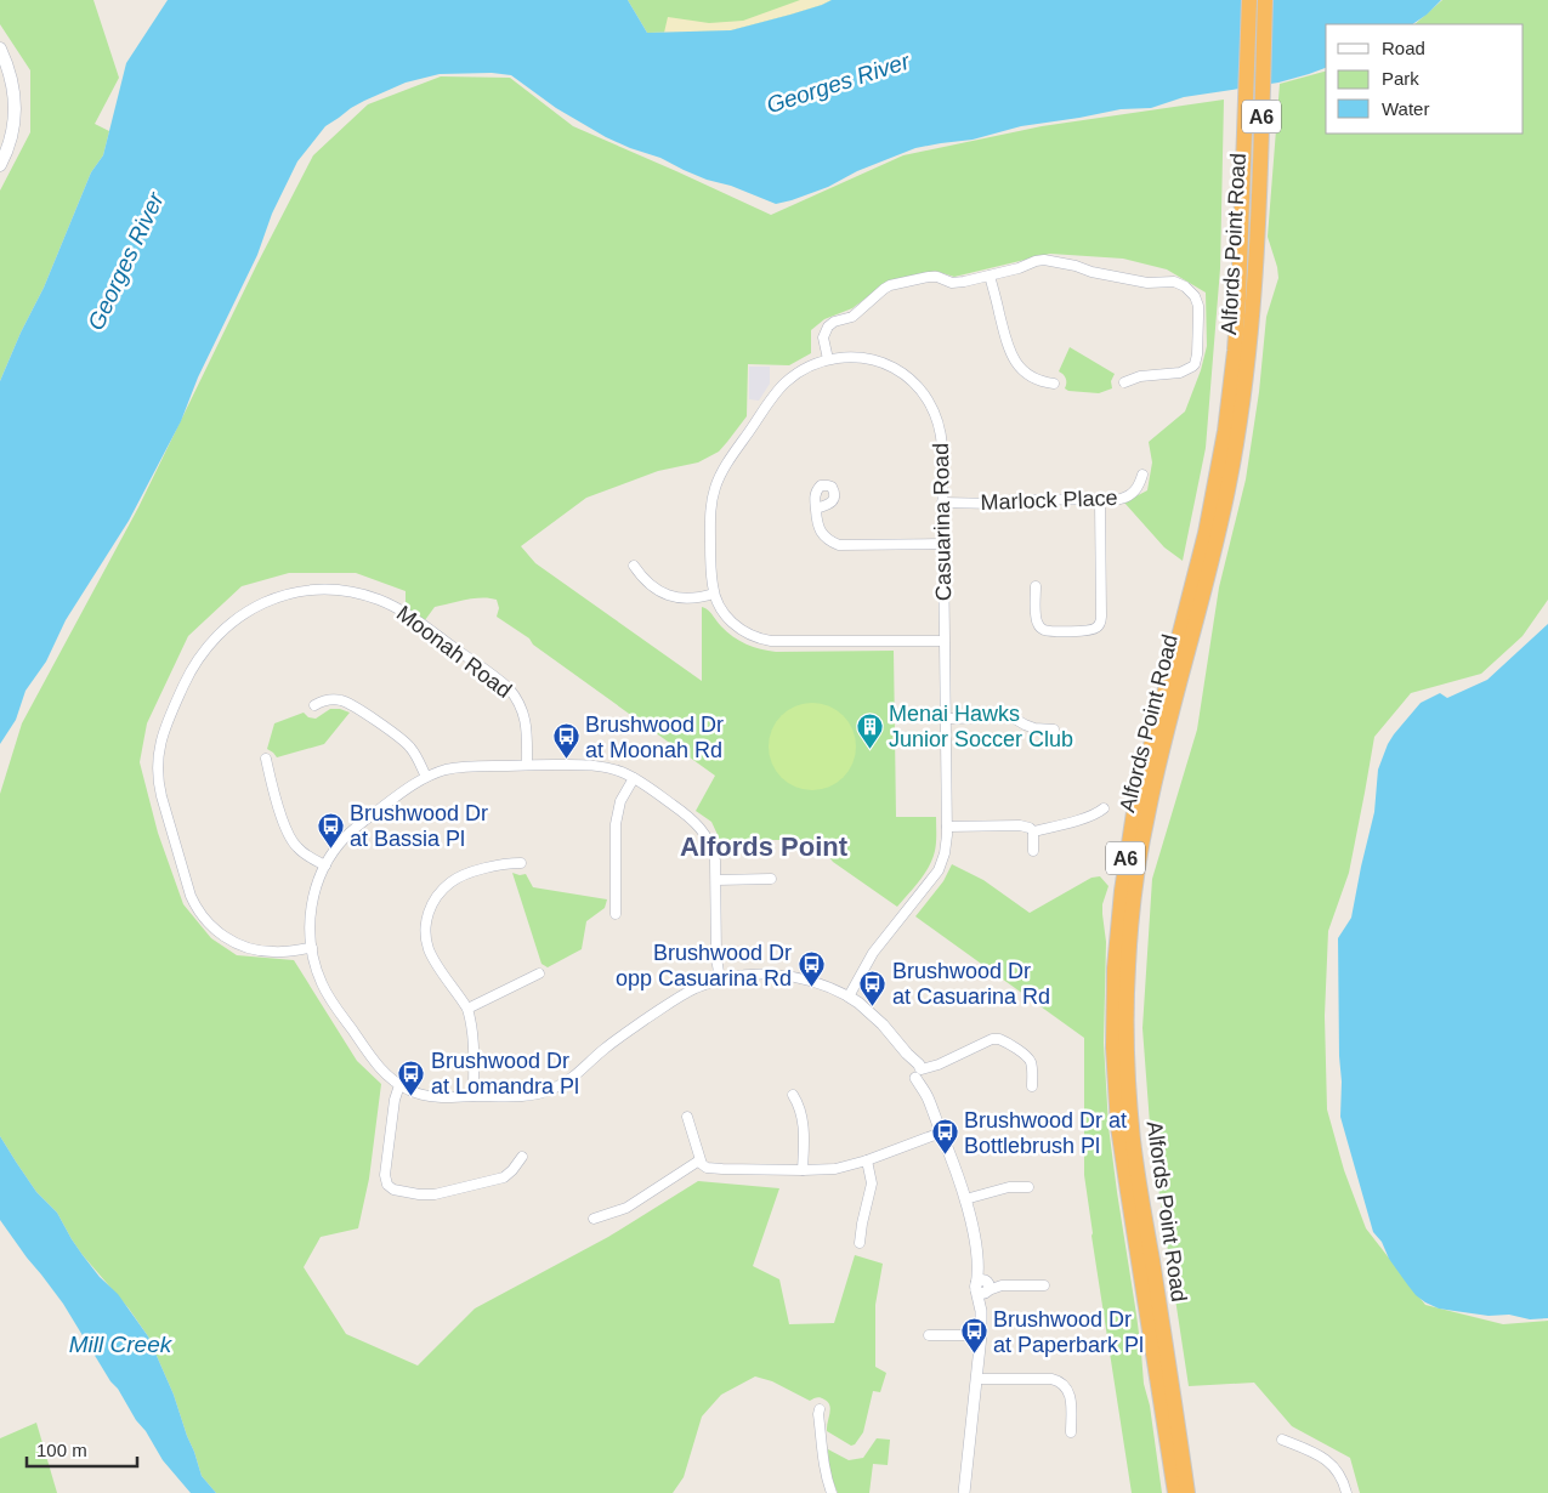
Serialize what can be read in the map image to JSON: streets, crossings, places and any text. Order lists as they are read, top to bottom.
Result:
{
  "streets": {
    "highway": ["A6", "Alfords Point Road"],
    "street": ["Marlock Place", "Casuarina Road", "Moonah Road"]
  },
  "crossings": [
    ["Marlock Place", "Casuarina Road"]
  ],
  "districts": ["Alfords Point"],
  "water": ["Georges River", "Mill Creek"],
  "places": {
    "building": ["Menai Hawks Junior Soccer Club"],
    "bus stop": [
      "Brushwood Dr at Moonah Rd",
      "Brushwood Dr at Bassia Pl",
      "Brushwood Dr opp Casuarina Rd",
      "Brushwood Dr at Casuarina Rd",
      "Brushwood Dr at Lomandra Pl",
      "Brushwood Dr at Bottlebrush Pl",
      "Brushwood Dr at Paperbark Pl"
    ]
  },
  "legend": ["Road", "Park", "Water"],
  "scale_bar": "100 m"
}
